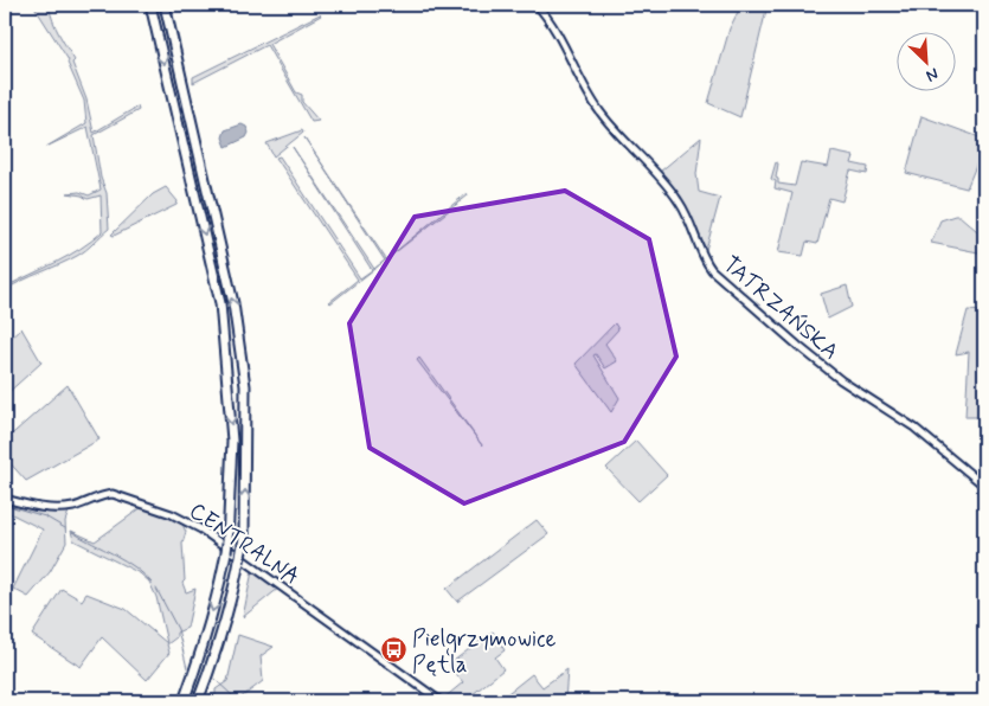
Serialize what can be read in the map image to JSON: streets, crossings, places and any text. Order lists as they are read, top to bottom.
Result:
{
  "streets": {
    "street": ["TATRZAŃSKA", "CENTRALNA"]
  },
  "places": {
    "bus stop": ["Pielgrzymowice Pętla"]
  },
  "north": "bottom right"
}
